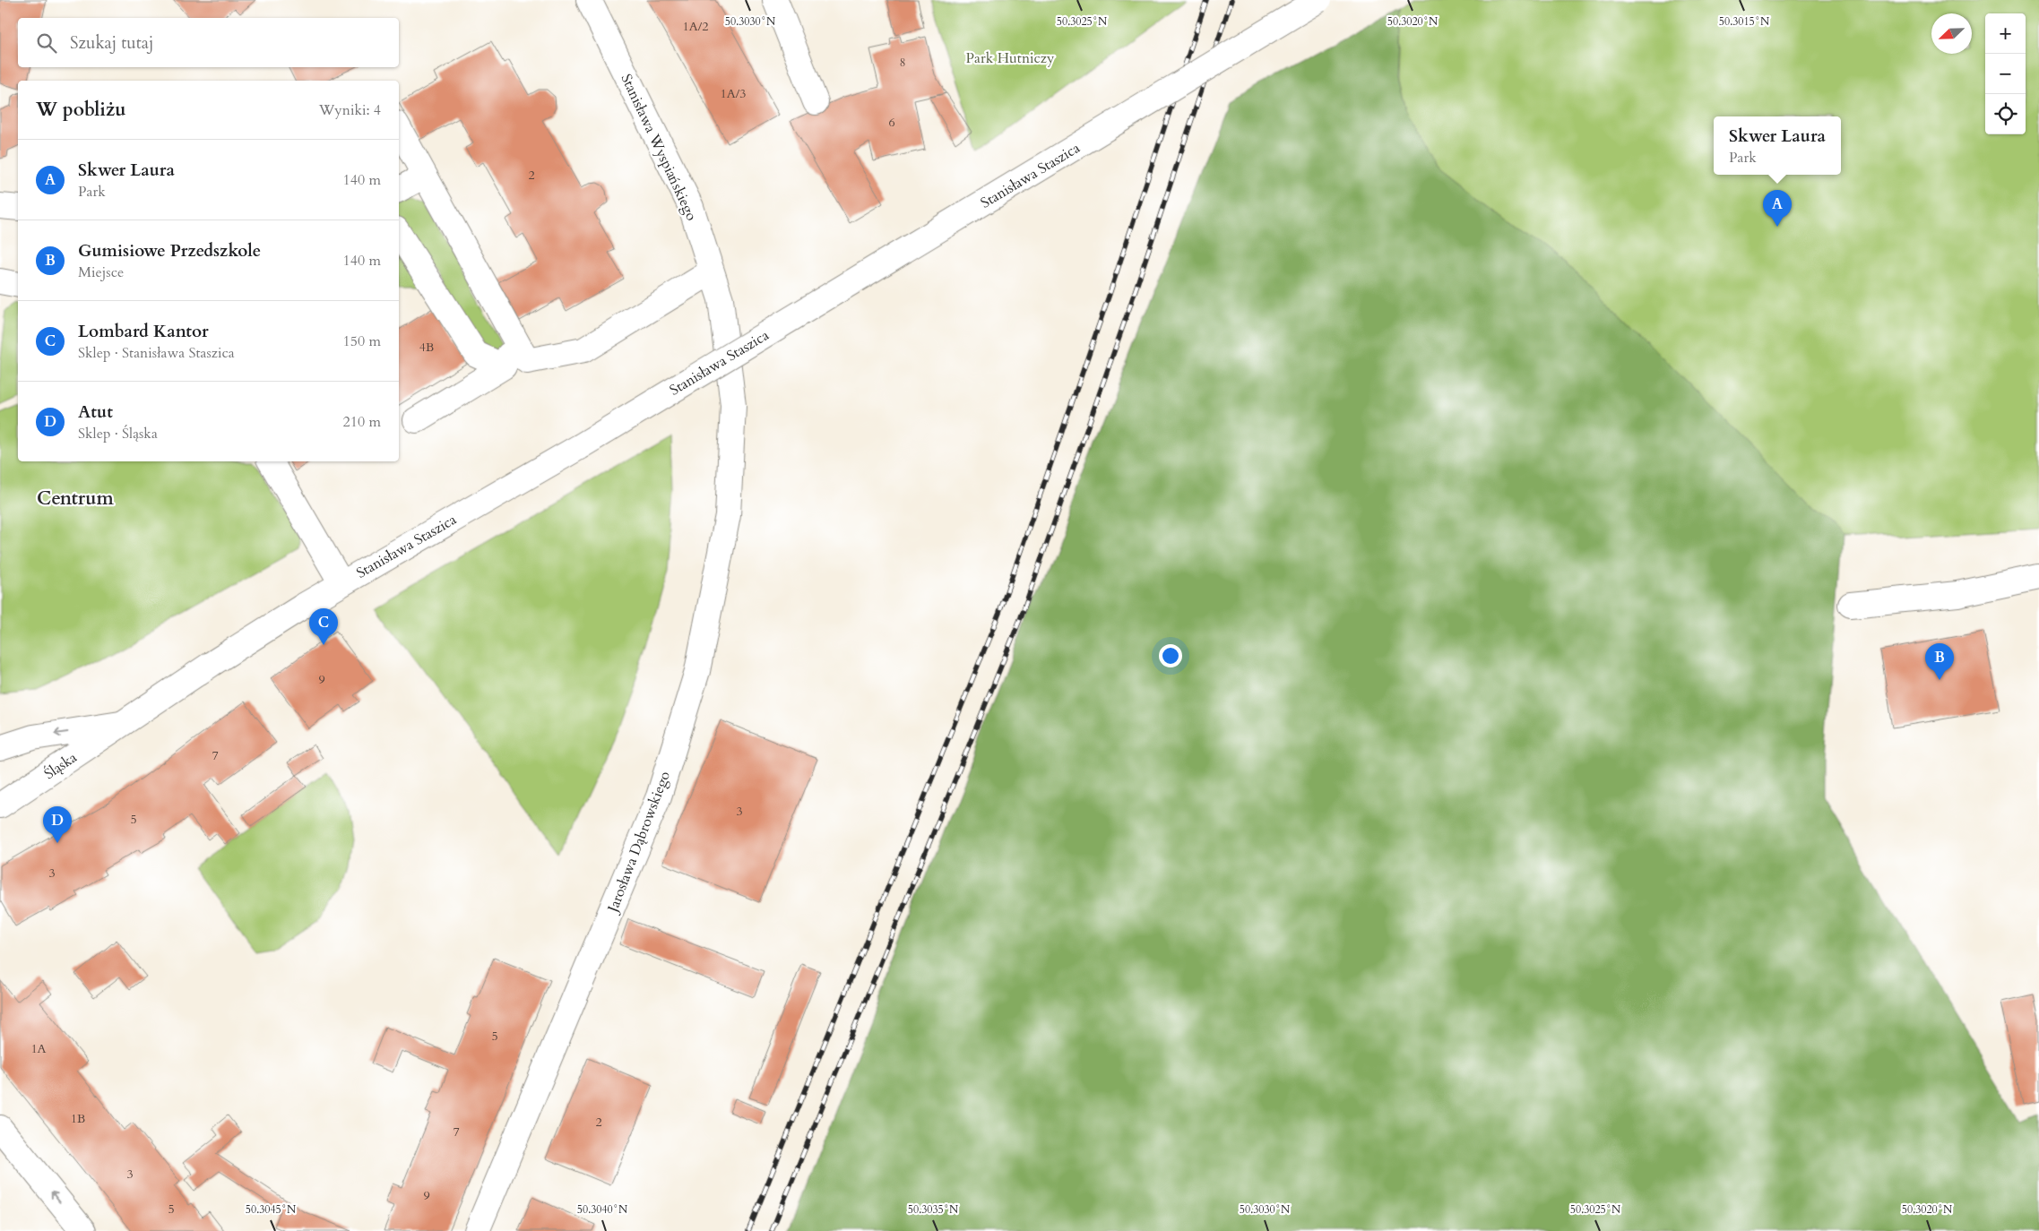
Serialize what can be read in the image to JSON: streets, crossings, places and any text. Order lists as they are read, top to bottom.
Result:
{
  "streets": {
    "street": [
      "Stanisława Wyspiańskiego",
      "Stanisława Staszica",
      "Śląska",
      "Jarosława Dąbrowskiego"
    ]
  },
  "crossings": [
    ["Stanisława Wyspiańskiego", "Jarosława Dąbrowskiego"],
    ["Stanisława Staszica", "Śląska"]
  ],
  "districts": ["Centrum"],
  "parks": ["Park Hutniczy"],
  "house_numbers": [
    "1A/2",
    "8",
    "1A/3",
    "6",
    "2",
    "4B",
    "9",
    "7",
    "3",
    "5",
    "3",
    "5",
    "1A",
    "1B",
    "2",
    "7",
    "3",
    "9",
    "5"
  ],
  "north": "bottom left",
  "page": {
    "map_buttons": ["+", "−"],
    "search": "Szukaj tutaj",
    "heading": ["W pobliżu", "Wyniki: 4"],
    "popup": ["Skwer Laura", "Park"],
    "list": [
      {
        "mark": "A",
        "name": "Skwer Laura",
        "note": "Park",
        "value": "140 m"
      },
      {
        "mark": "B",
        "name": "Gumisiowe Przedszkole",
        "note": "Miejsce",
        "value": "140 m"
      },
      {
        "mark": "C",
        "name": "Lombard Kantor",
        "note": "Sklep · Stanisława Staszica",
        "value": "150 m"
      },
      {
        "mark": "D",
        "name": "Atut",
        "note": "Sklep · Śląska",
        "value": "210 m"
      }
    ],
    "pins": [
      "A",
      "C",
      "B",
      "D"
    ]
  },
  "coordinates": [
    "50.3030°N",
    "50.3025°N",
    "50.3020°N",
    "50.3015°N",
    "50.3045°N",
    "50.3040°N",
    "50.3035°N"
  ]
}
